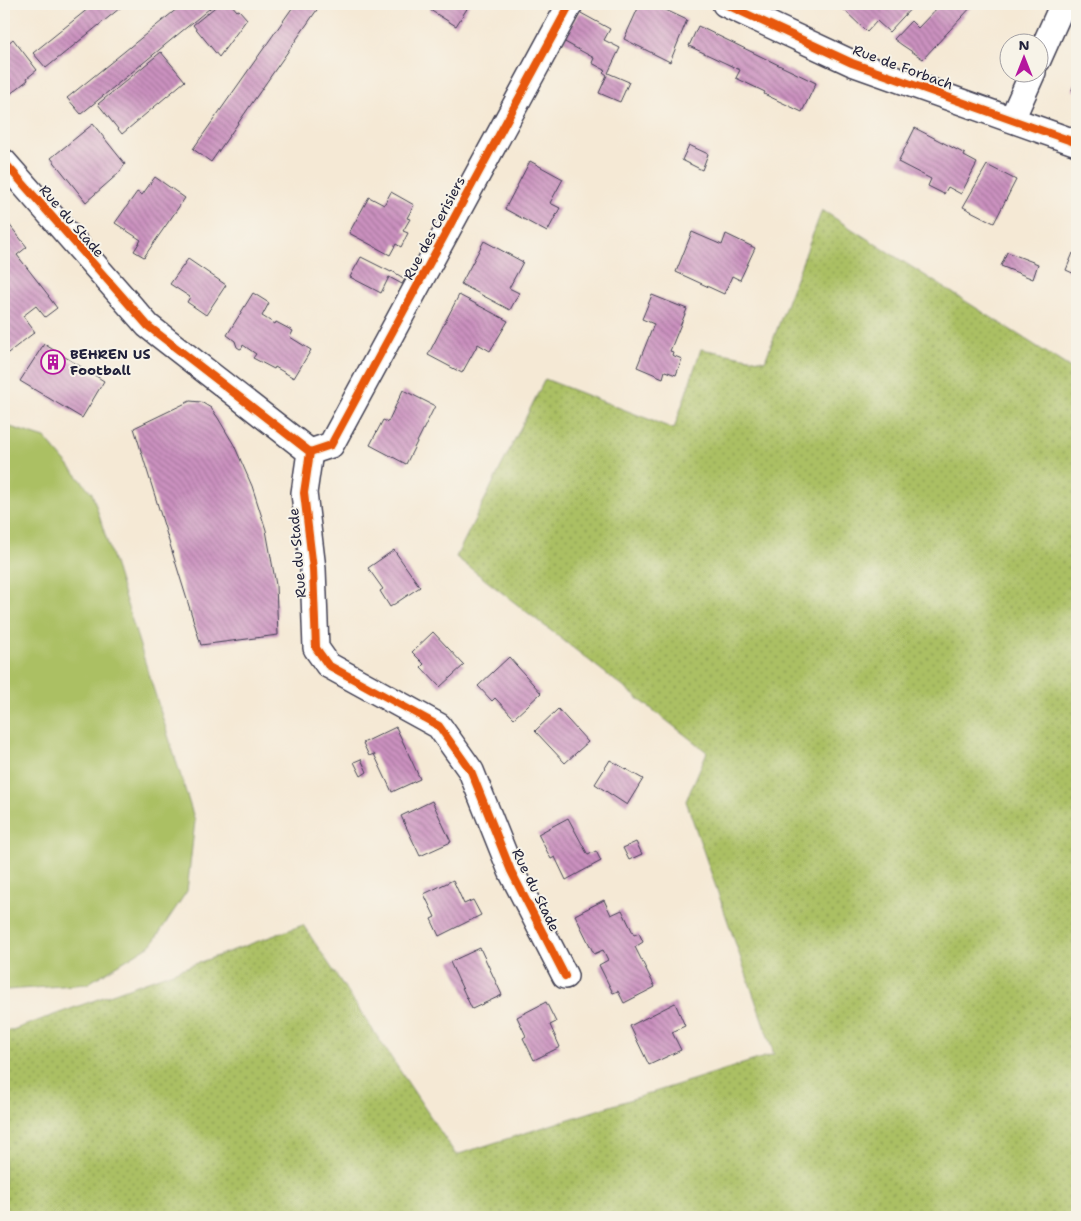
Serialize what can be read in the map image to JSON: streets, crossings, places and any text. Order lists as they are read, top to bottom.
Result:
{
  "streets": {
    "street": ["Rue de Forbach", "Rue du Stade", "Rue des Cerisiers"]
  },
  "crossings": [
    ["Rue du Stade", "Rue des Cerisiers"]
  ],
  "places": {
    "building": ["BEHREN US Football"]
  },
  "north": "top"
}
